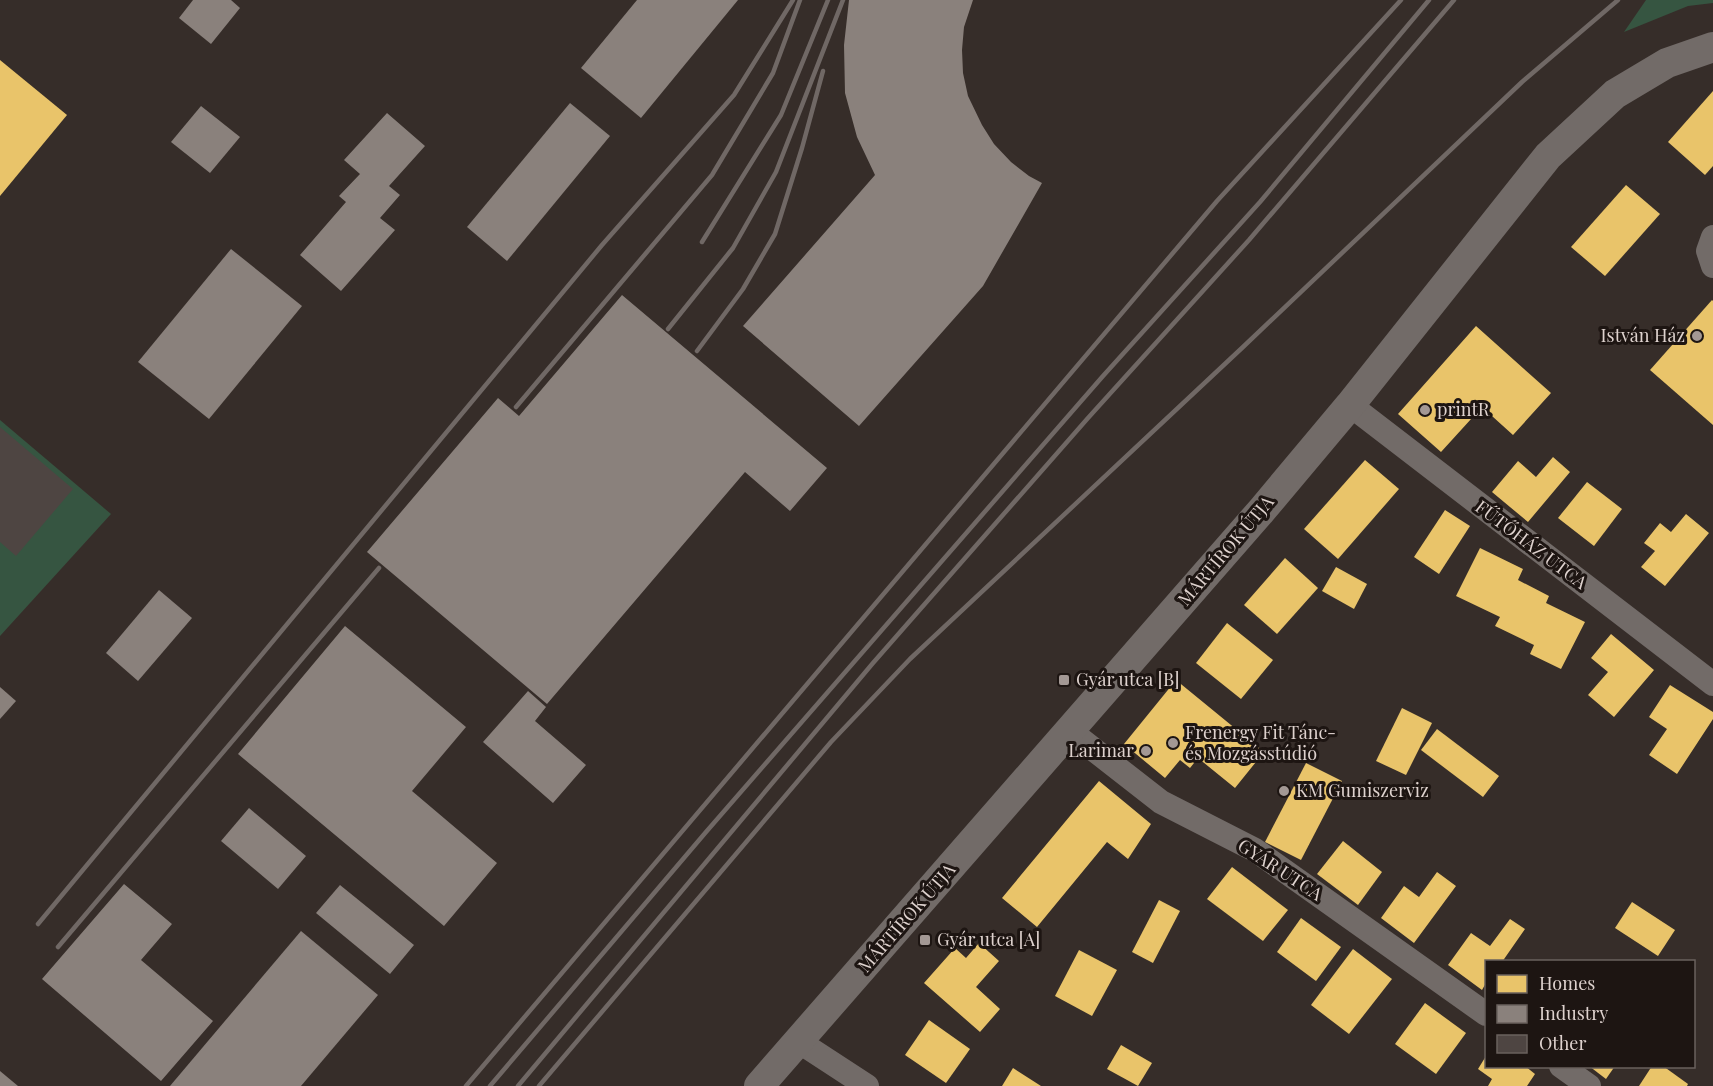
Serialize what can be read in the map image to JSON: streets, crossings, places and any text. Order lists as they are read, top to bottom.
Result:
{
  "streets": {
    "street": ["FŰTŐHÁZ UTCA", "MÁRTÍROK ÚTJA", "GYÁR UTCA"]
  },
  "crossings": [
    ["FŰTŐHÁZ UTCA", "MÁRTÍROK ÚTJA"],
    ["MÁRTÍROK ÚTJA", "GYÁR UTCA"]
  ],
  "places": {
    "other": [
      "István Ház",
      "printR",
      "Frenergy Fit Tánc- és Mozgásstúdió",
      "Larimar",
      "KM Gumiszerviz"
    ],
    "transit": ["Gyár utca [B]", "Gyár utca [A]"]
  },
  "legend": ["Homes", "Industry", "Other"]
}
